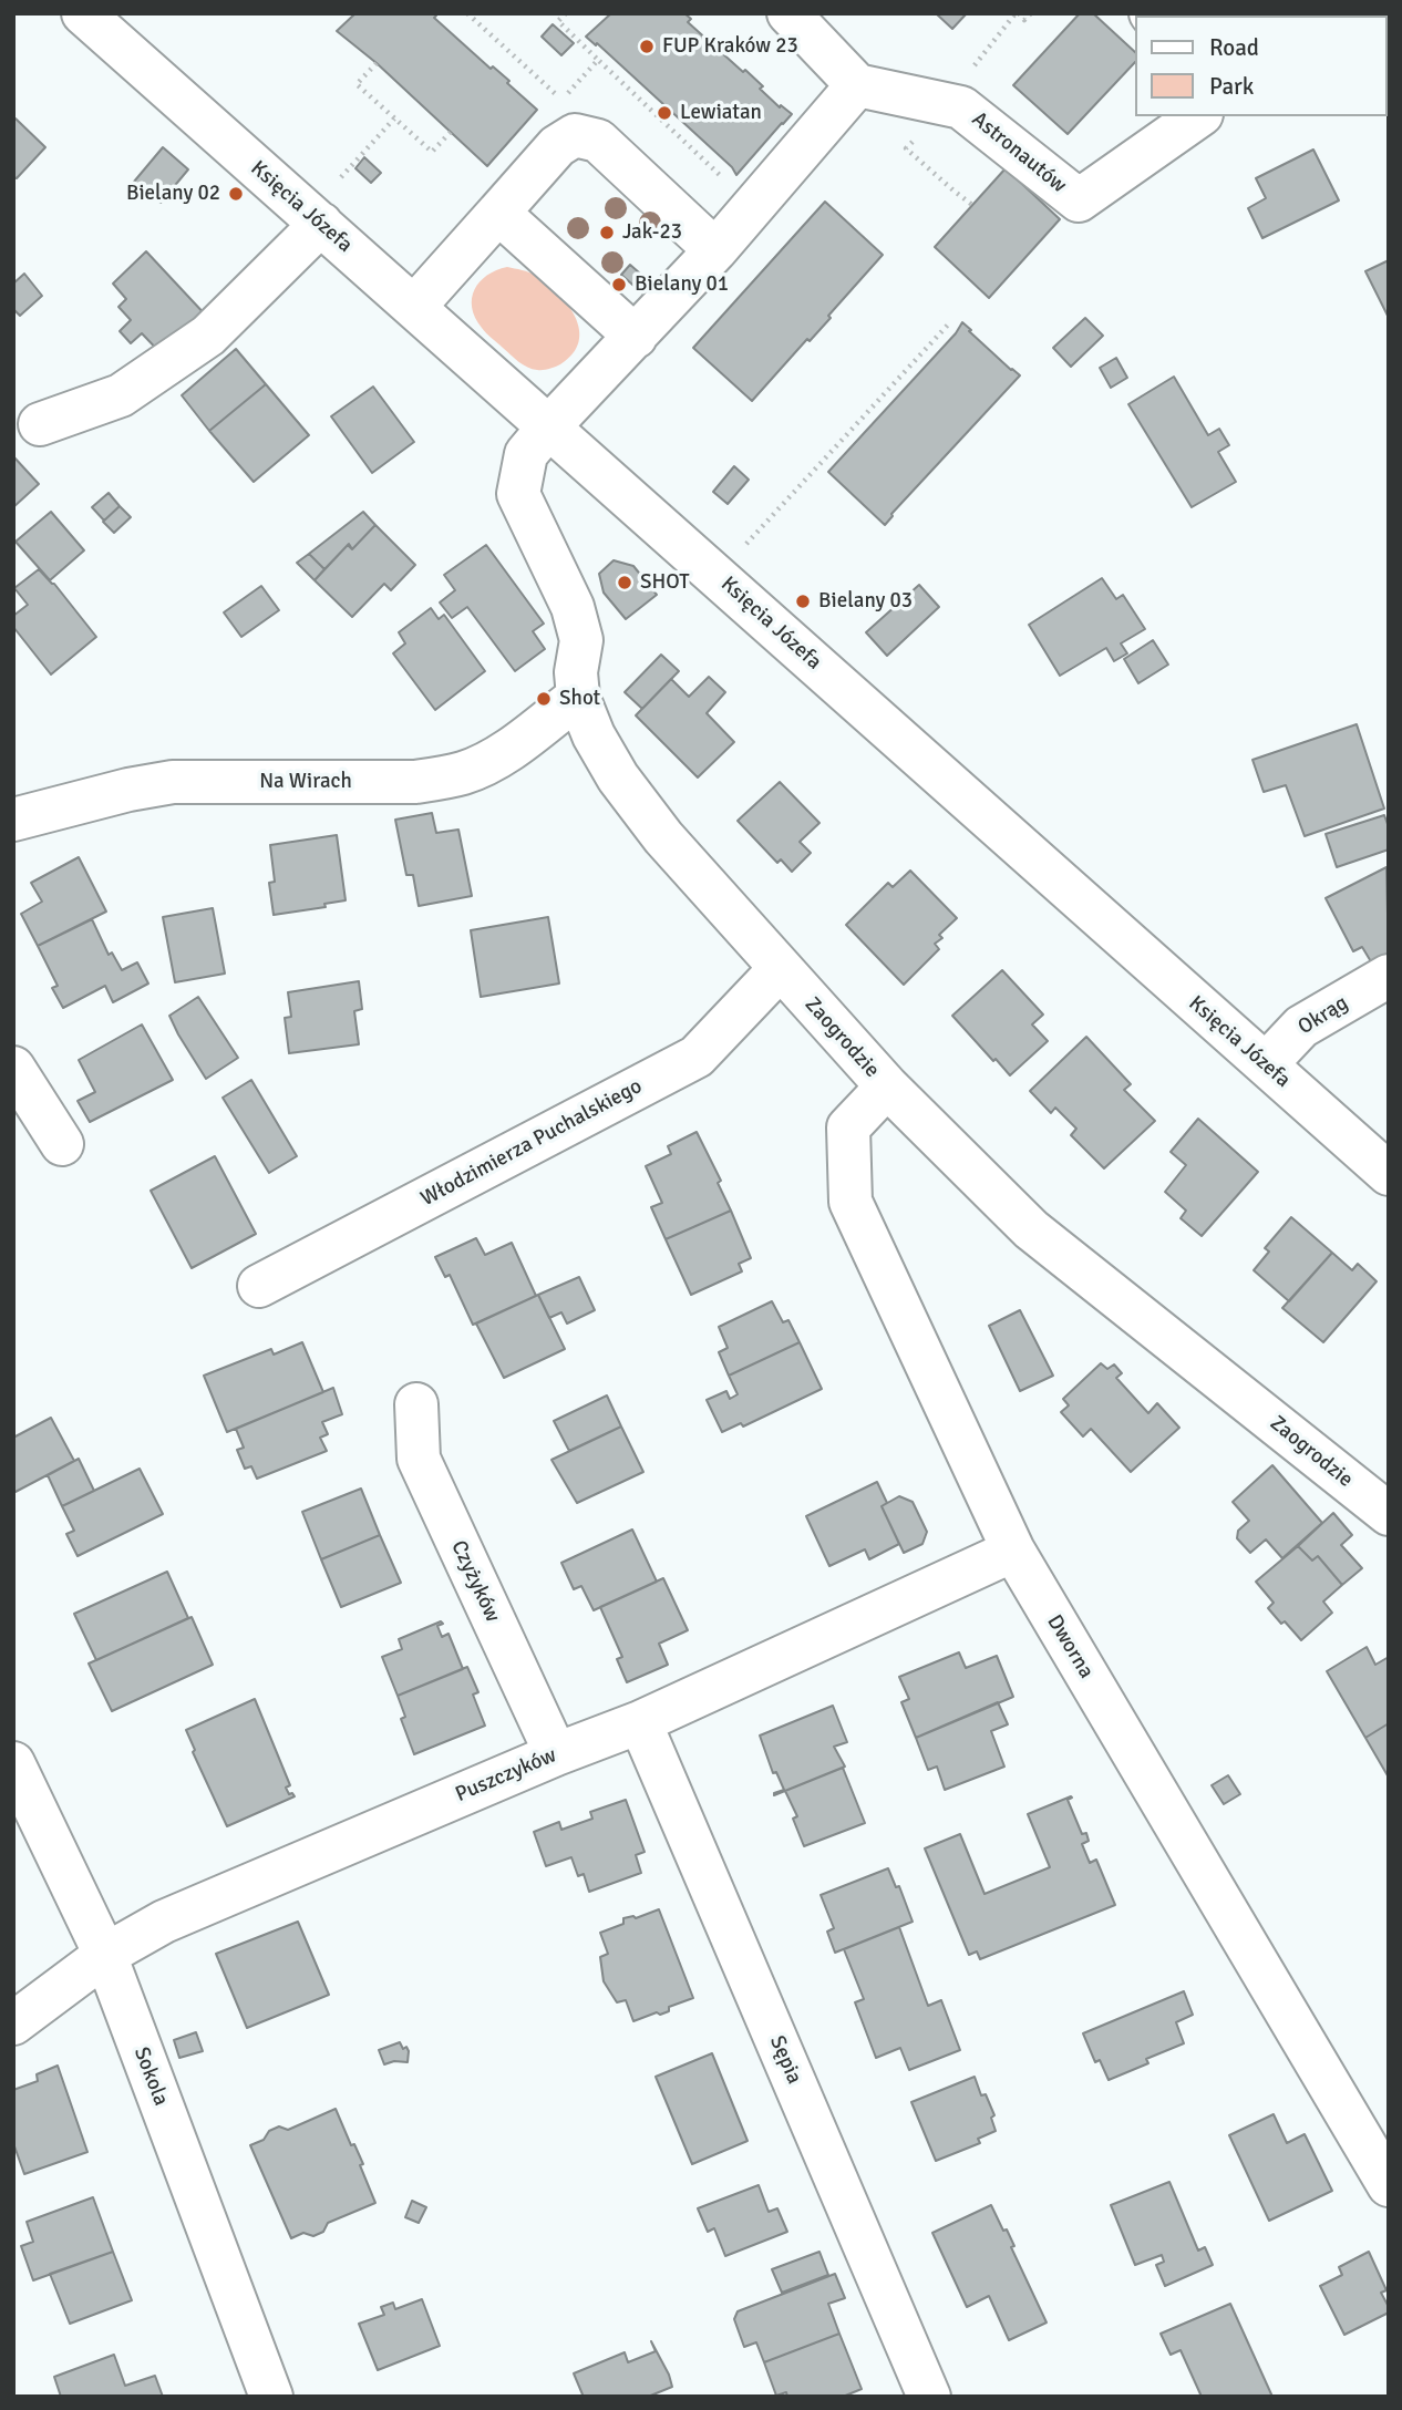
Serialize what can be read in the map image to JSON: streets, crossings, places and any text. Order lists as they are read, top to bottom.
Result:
{
  "streets": {
    "street": [
      "Astronautów",
      "Księcia Józefa",
      "Na Wirach",
      "Okrąg",
      "Zaogrodzie",
      "Włodzimierza Puchalskiego",
      "Czyżyków",
      "Dworna",
      "Puszczyków",
      "Sępia",
      "Sokola"
    ]
  },
  "crossings": [
    ["Księcia Józefa", "Okrąg"],
    ["Księcia Józefa", "Zaogrodzie"],
    ["Na Wirach", "Zaogrodzie"],
    ["Zaogrodzie", "Włodzimierza Puchalskiego"],
    ["Zaogrodzie", "Dworna"],
    ["Czyżyków", "Puszczyków"],
    ["Dworna", "Puszczyków"],
    ["Puszczyków", "Sępia"],
    ["Puszczyków", "Sokola"]
  ],
  "places": [
    "FUP Kraków 23",
    "Lewiatan",
    "Bielany 02",
    "Jak-23",
    "Bielany 01",
    "SHOT",
    "Bielany 03",
    "Shot"
  ],
  "legend": ["Road", "Park"]
}
